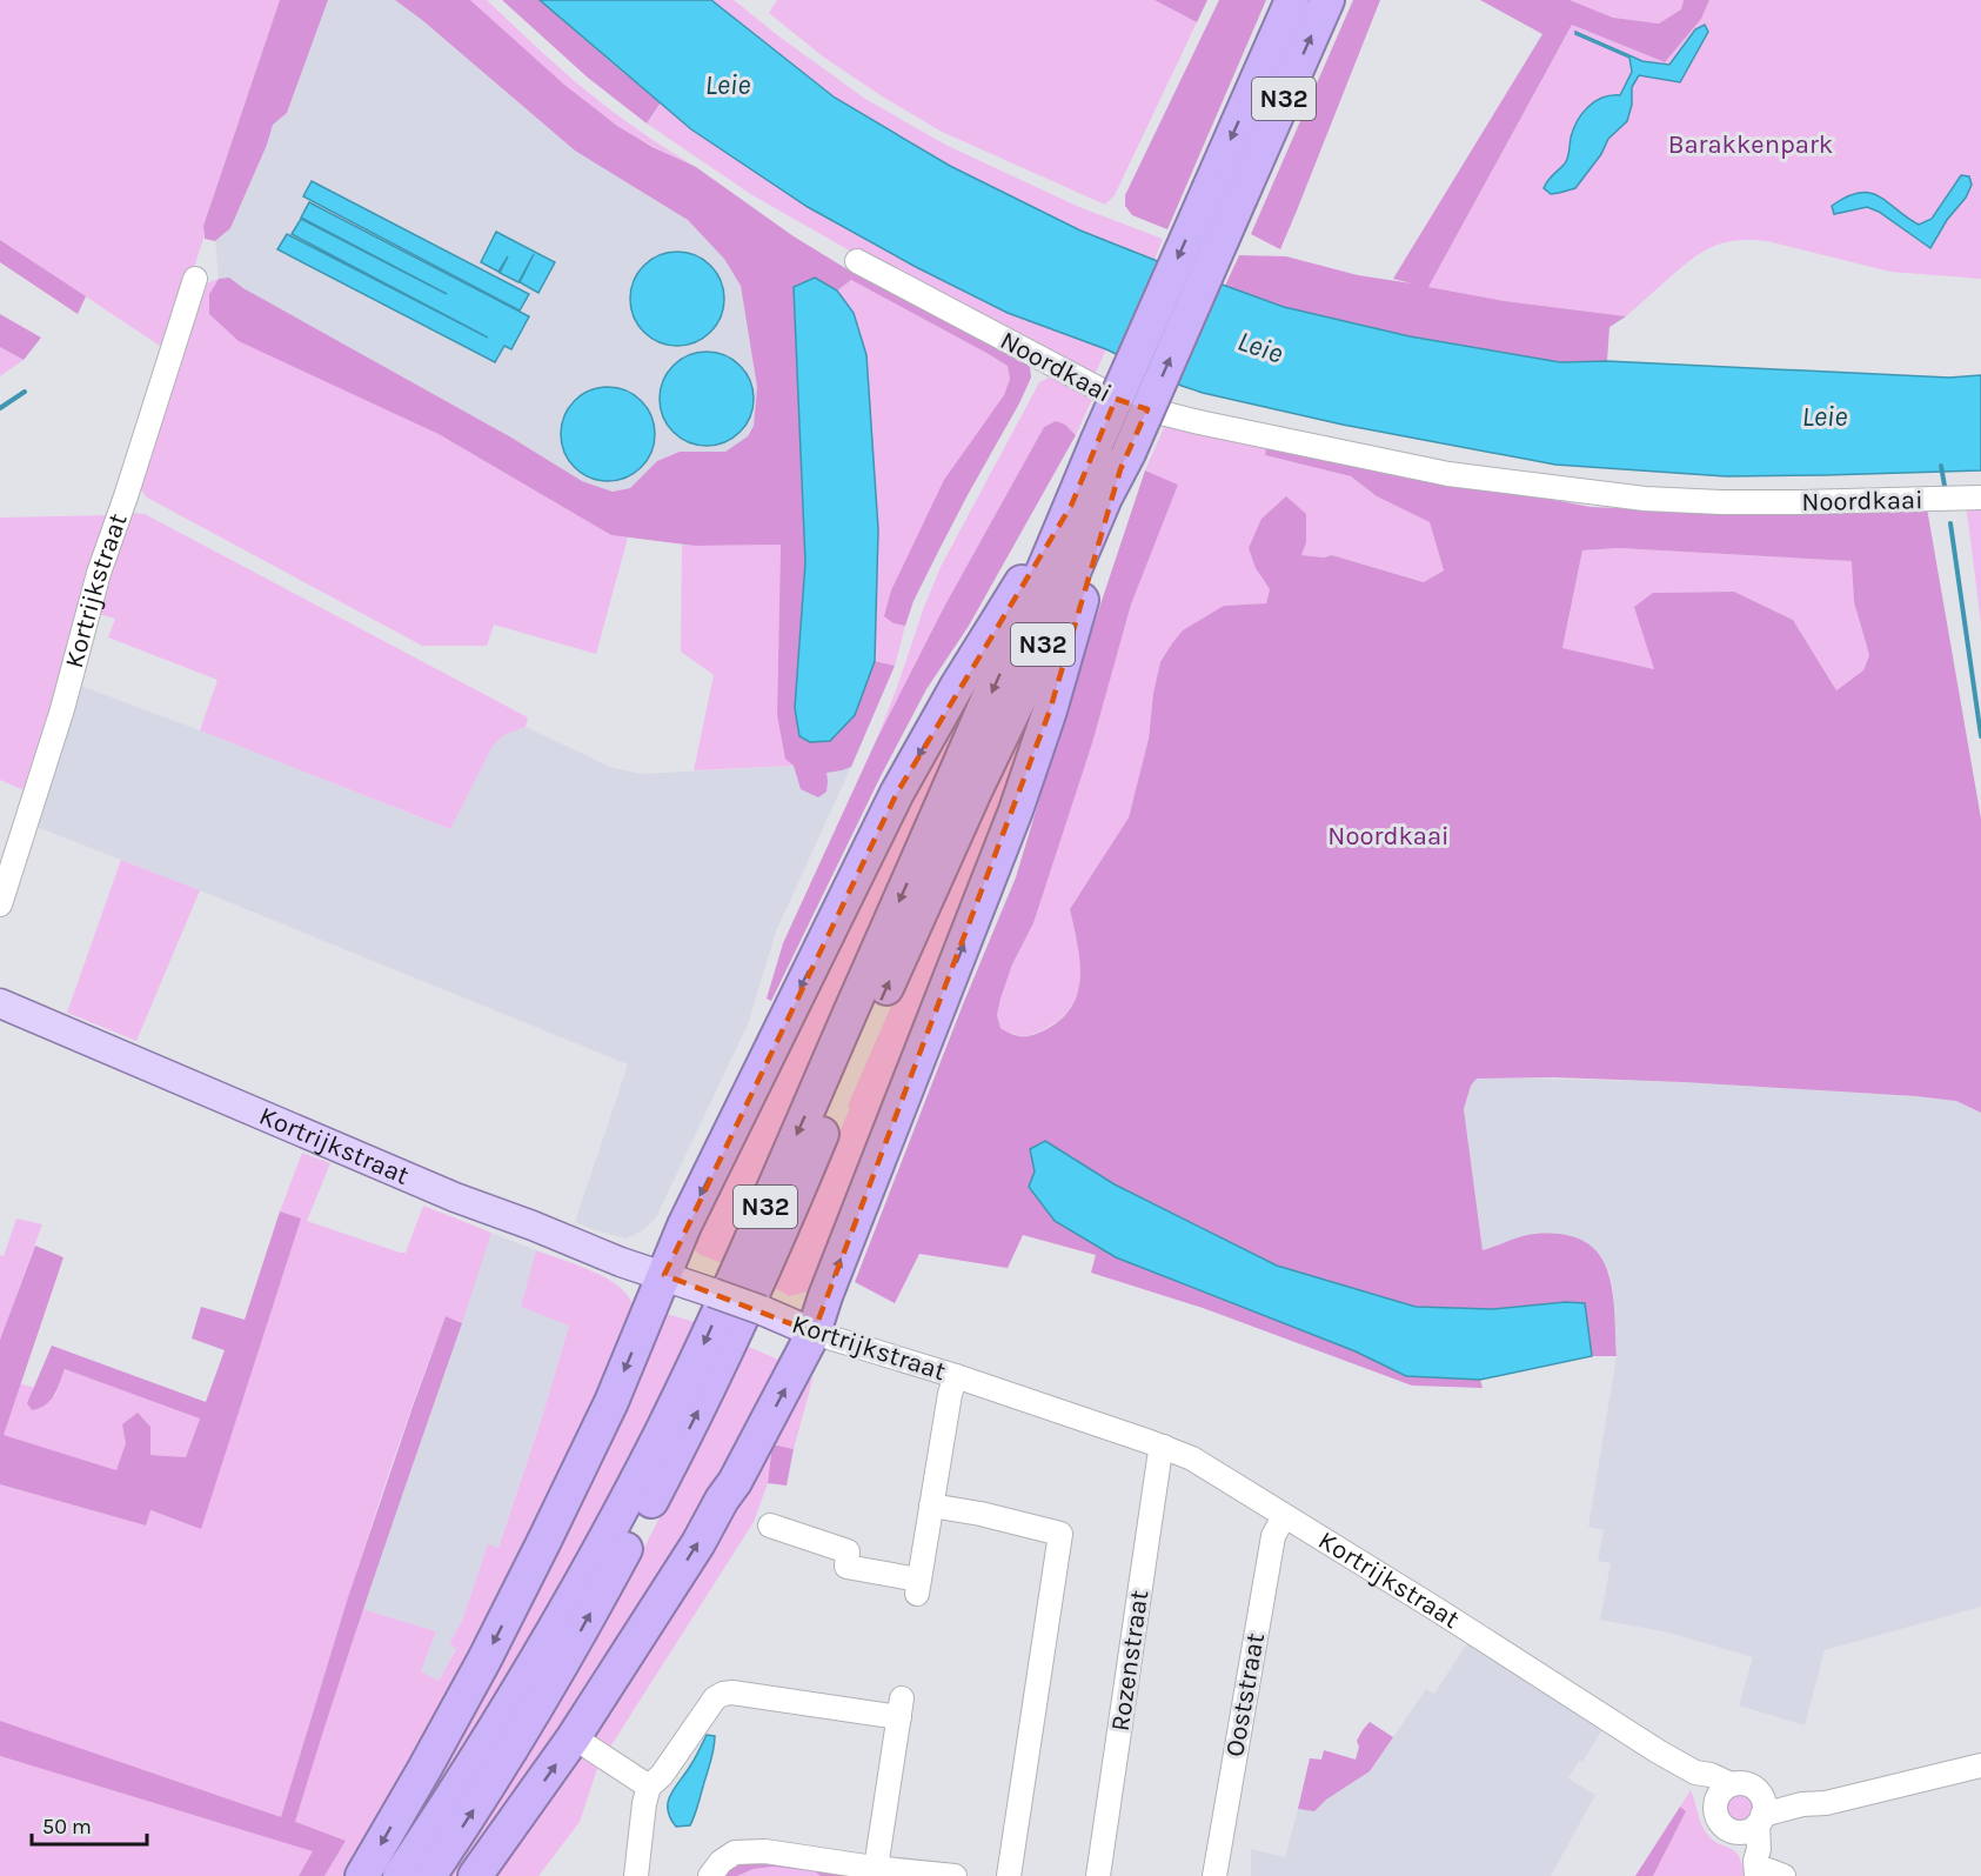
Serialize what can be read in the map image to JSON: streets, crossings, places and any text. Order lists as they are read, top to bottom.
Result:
{
  "streets": {
    "highway": ["N32"],
    "main road": ["Kortrijkstraat"],
    "street": ["Noordkaai", "Rozenstraat", "Ooststraat"]
  },
  "crossings": [
    ["Kortrijkstraat", "Rozenstraat"],
    ["Kortrijkstraat", "Ooststraat"]
  ],
  "water": ["Leie"],
  "parks": ["Barakkenpark", "Noordkaai"],
  "scale_bar": "50 m"
}
